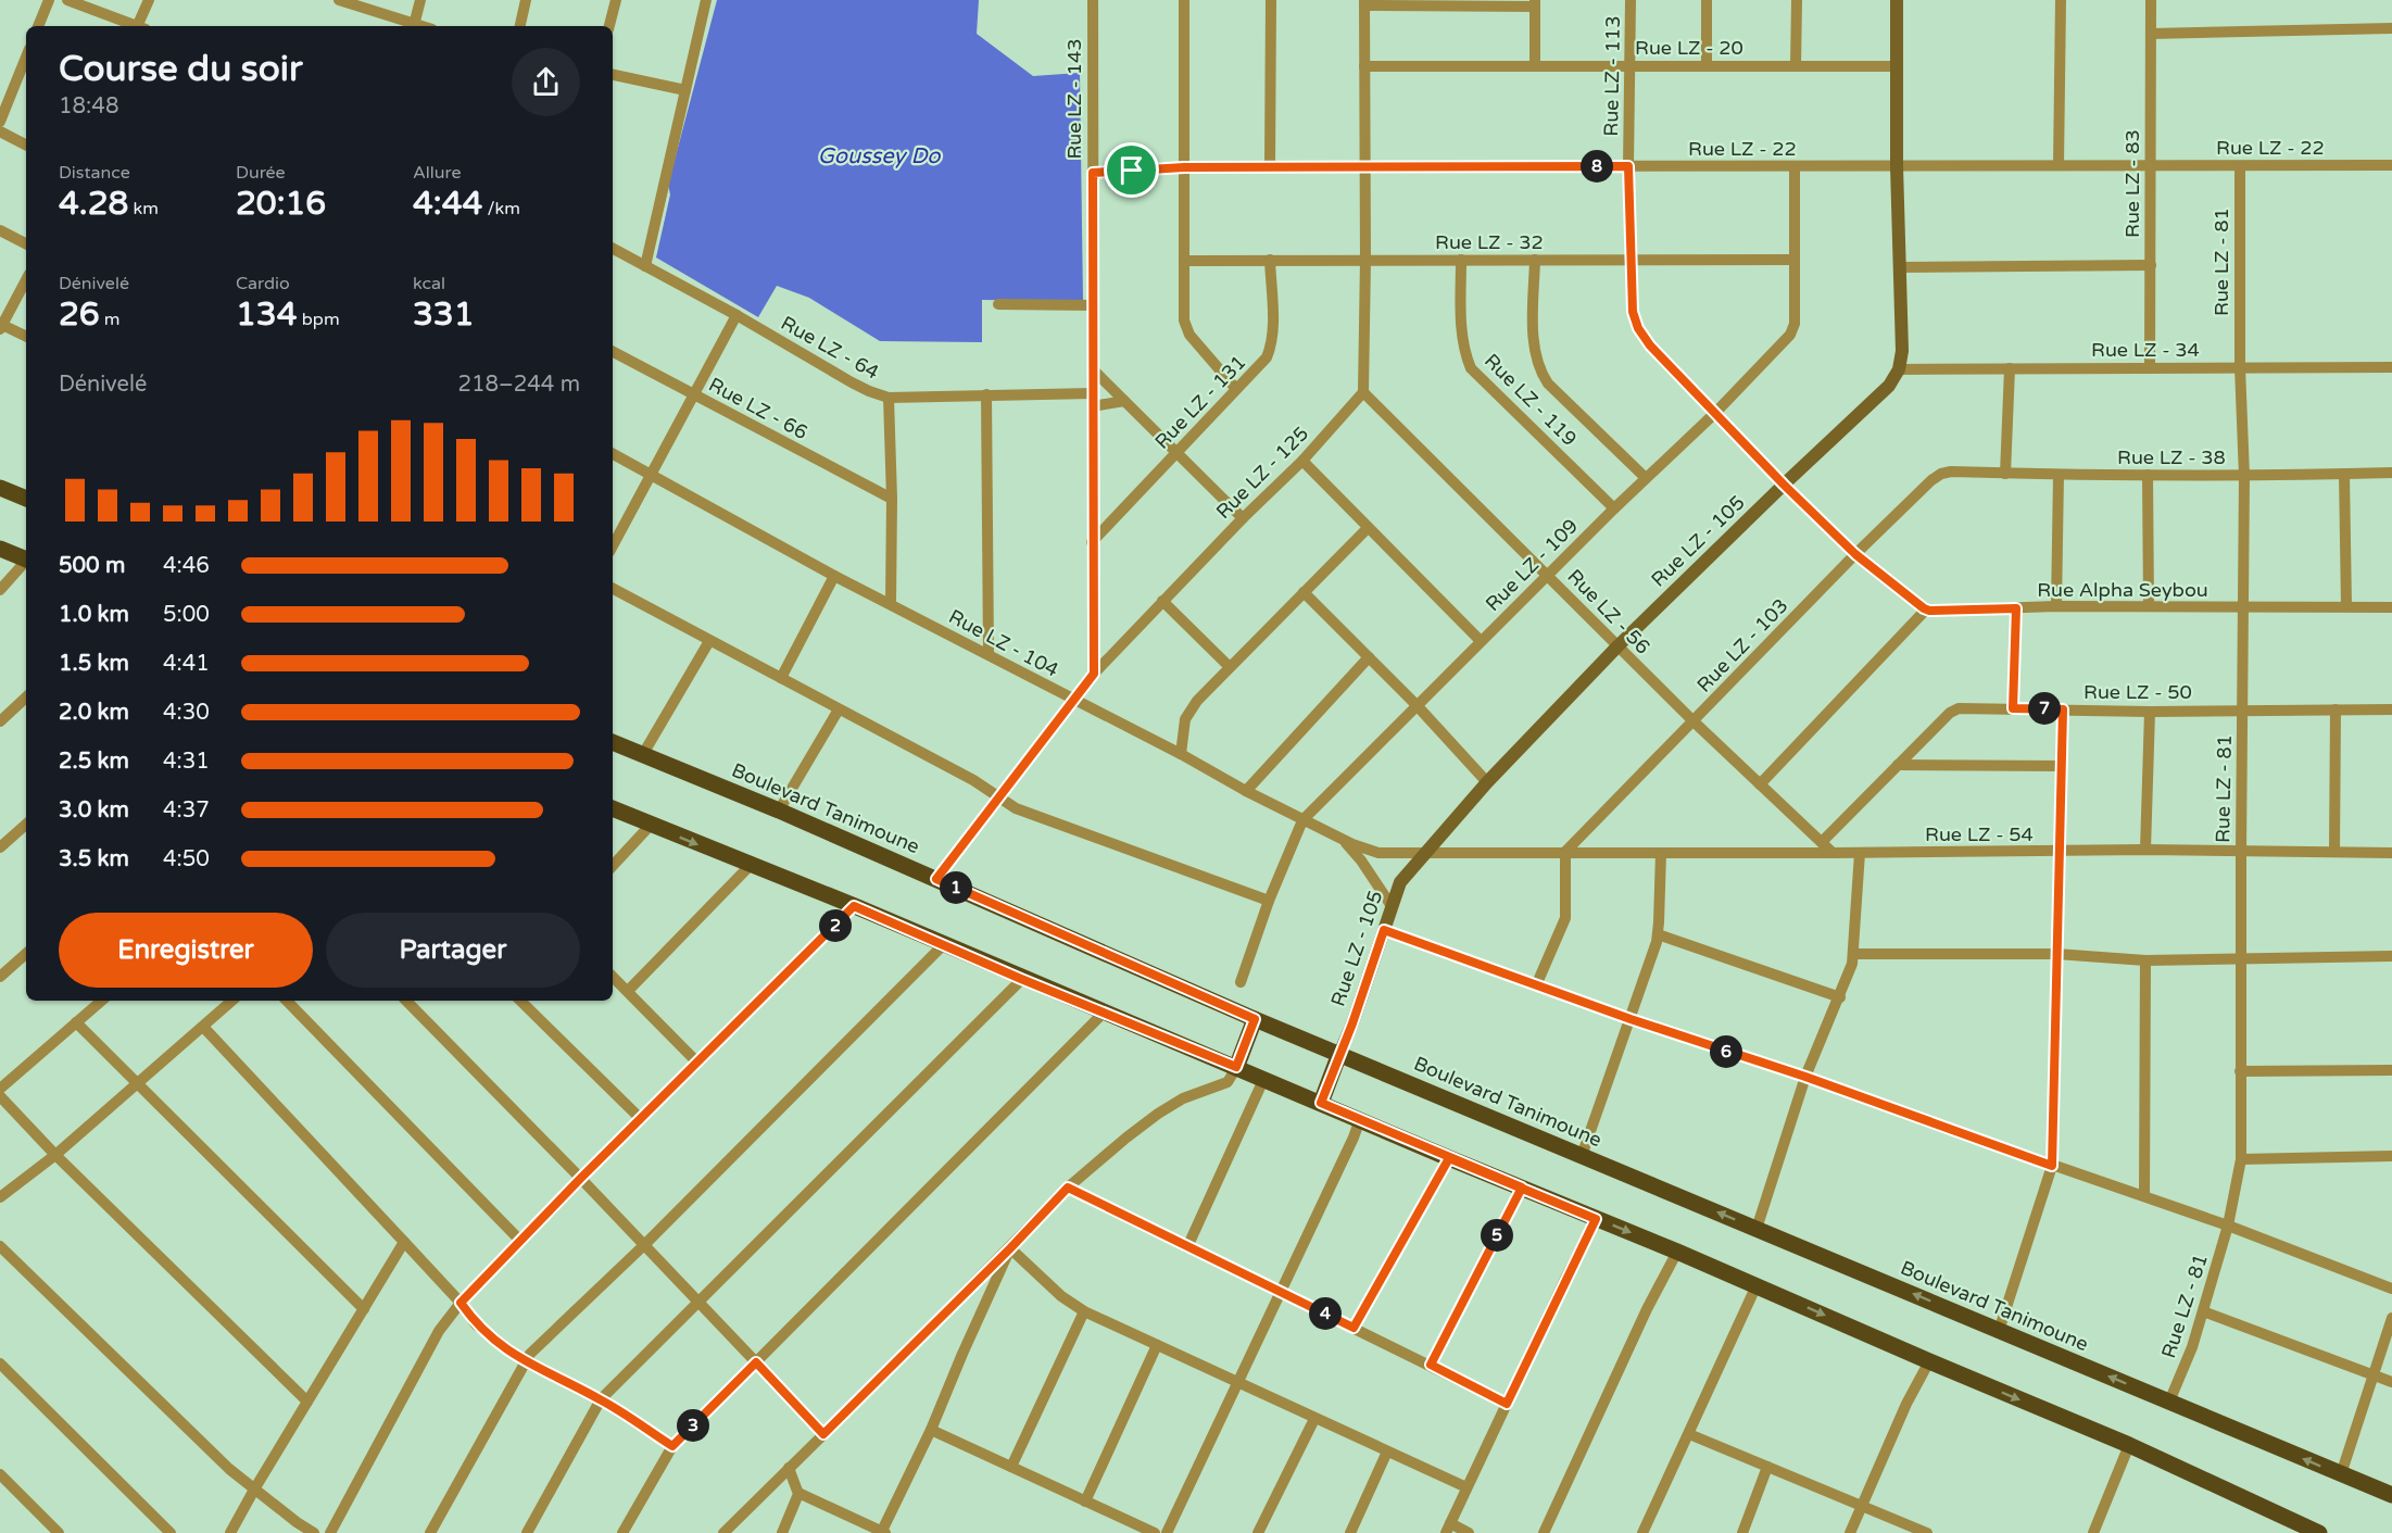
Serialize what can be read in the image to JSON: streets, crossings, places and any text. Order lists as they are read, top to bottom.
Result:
{
  "streets": {
    "main road": ["Rue LZ - 105", "Boulevard Tanimoune"],
    "street": [
      "Rue LZ - 20",
      "Rue LZ - 113",
      "Rue LZ - 143",
      "Rue LZ - 22",
      "Rue LZ - 83",
      "Rue LZ - 32",
      "Rue LZ - 81",
      "Rue LZ - 64",
      "Rue LZ - 34",
      "Rue LZ - 119",
      "Rue LZ - 131",
      "Rue LZ - 66",
      "Rue LZ - 38",
      "Rue LZ - 125",
      "Rue LZ - 109",
      "Rue Alpha Seybou",
      "Rue LZ - 56",
      "Rue LZ - 104",
      "Rue LZ - 103",
      "Rue LZ - 50",
      "Rue LZ - 54"
    ]
  },
  "crossings": [
    ["Rue LZ - 20", "Rue LZ - 113"],
    ["Rue LZ - 113", "Rue LZ - 22"],
    ["Rue LZ - 113", "Rue LZ - 32"],
    ["Rue LZ - 113", "Rue LZ - 105"],
    ["Rue LZ - 113", "Rue LZ - 109"],
    ["Rue LZ - 143", "Rue LZ - 22"],
    ["Rue LZ - 143", "Rue LZ - 64"],
    ["Rue LZ - 143", "Rue LZ - 131"],
    ["Rue LZ - 143", "Rue LZ - 125"],
    ["Rue LZ - 22", "Rue LZ - 83"],
    ["Rue LZ - 22", "Rue LZ - 81"],
    ["Rue LZ - 22", "Rue LZ - 109"],
    ["Rue LZ - 83", "Rue LZ - 34"],
    ["Rue LZ - 32", "Rue LZ - 119"],
    ["Rue LZ - 32", "Rue LZ - 131"],
    ["Rue LZ - 32", "Rue LZ - 109"],
    ["Rue LZ - 81", "Rue LZ - 34"],
    ["Rue LZ - 81", "Rue LZ - 38"],
    ["Rue LZ - 81", "Rue Alpha Seybou"],
    ["Rue LZ - 81", "Rue LZ - 50"],
    ["Rue LZ - 81", "Boulevard Tanimoune"],
    ["Rue LZ - 81", "Rue LZ - 54"],
    ["Rue LZ - 34", "Rue LZ - 105"],
    ["Rue LZ - 119", "Rue LZ - 109"],
    ["Rue LZ - 38", "Rue LZ - 103"],
    ["Rue LZ - 125", "Rue LZ - 56"],
    ["Rue LZ - 125", "Rue LZ - 104"],
    ["Rue LZ - 125", "Boulevard Tanimoune"],
    ["Rue LZ - 105", "Rue LZ - 56"],
    ["Rue LZ - 105", "Rue LZ - 104"],
    ["Rue LZ - 105", "Boulevard Tanimoune"],
    ["Rue LZ - 109", "Rue LZ - 56"],
    ["Rue LZ - 109", "Rue LZ - 104"],
    ["Rue LZ - 56", "Rue LZ - 103"],
    ["Rue LZ - 56", "Rue LZ - 50"],
    ["Rue LZ - 56", "Rue LZ - 54"],
    ["Rue LZ - 104", "Rue LZ - 103"],
    ["Rue LZ - 104", "Rue LZ - 54"],
    ["Rue LZ - 103", "Rue LZ - 54"]
  ],
  "water": ["Goussey Do"],
  "page": {
    "heading": ["Course du soir", "18:48"],
    "stats": [
      ["Distance", "4.28 km"],
      ["Durée", "20:16"],
      ["Allure", "4:44 /km"],
      ["Dénivelé", "26 m"],
      ["Cardio", "134 bpm"],
      ["kcal", "331"]
    ],
    "pins": [
      "8",
      "7",
      "1",
      "2",
      "6",
      "5",
      "4",
      "3"
    ],
    "chart": ["Dénivelé", "218–244 m"],
    "list": [
      {
        "name": "500 m",
        "note": "4:46"
      },
      {
        "name": "1.0 km",
        "note": "5:00"
      },
      {
        "name": "1.5 km",
        "note": "4:41"
      },
      {
        "name": "2.0 km",
        "note": "4:30"
      },
      {
        "name": "2.5 km",
        "note": "4:31"
      },
      {
        "name": "3.0 km",
        "note": "4:37"
      },
      {
        "name": "3.5 km",
        "note": "4:50"
      }
    ],
    "buttons": ["Enregistrer", "Partager"]
  }
}
